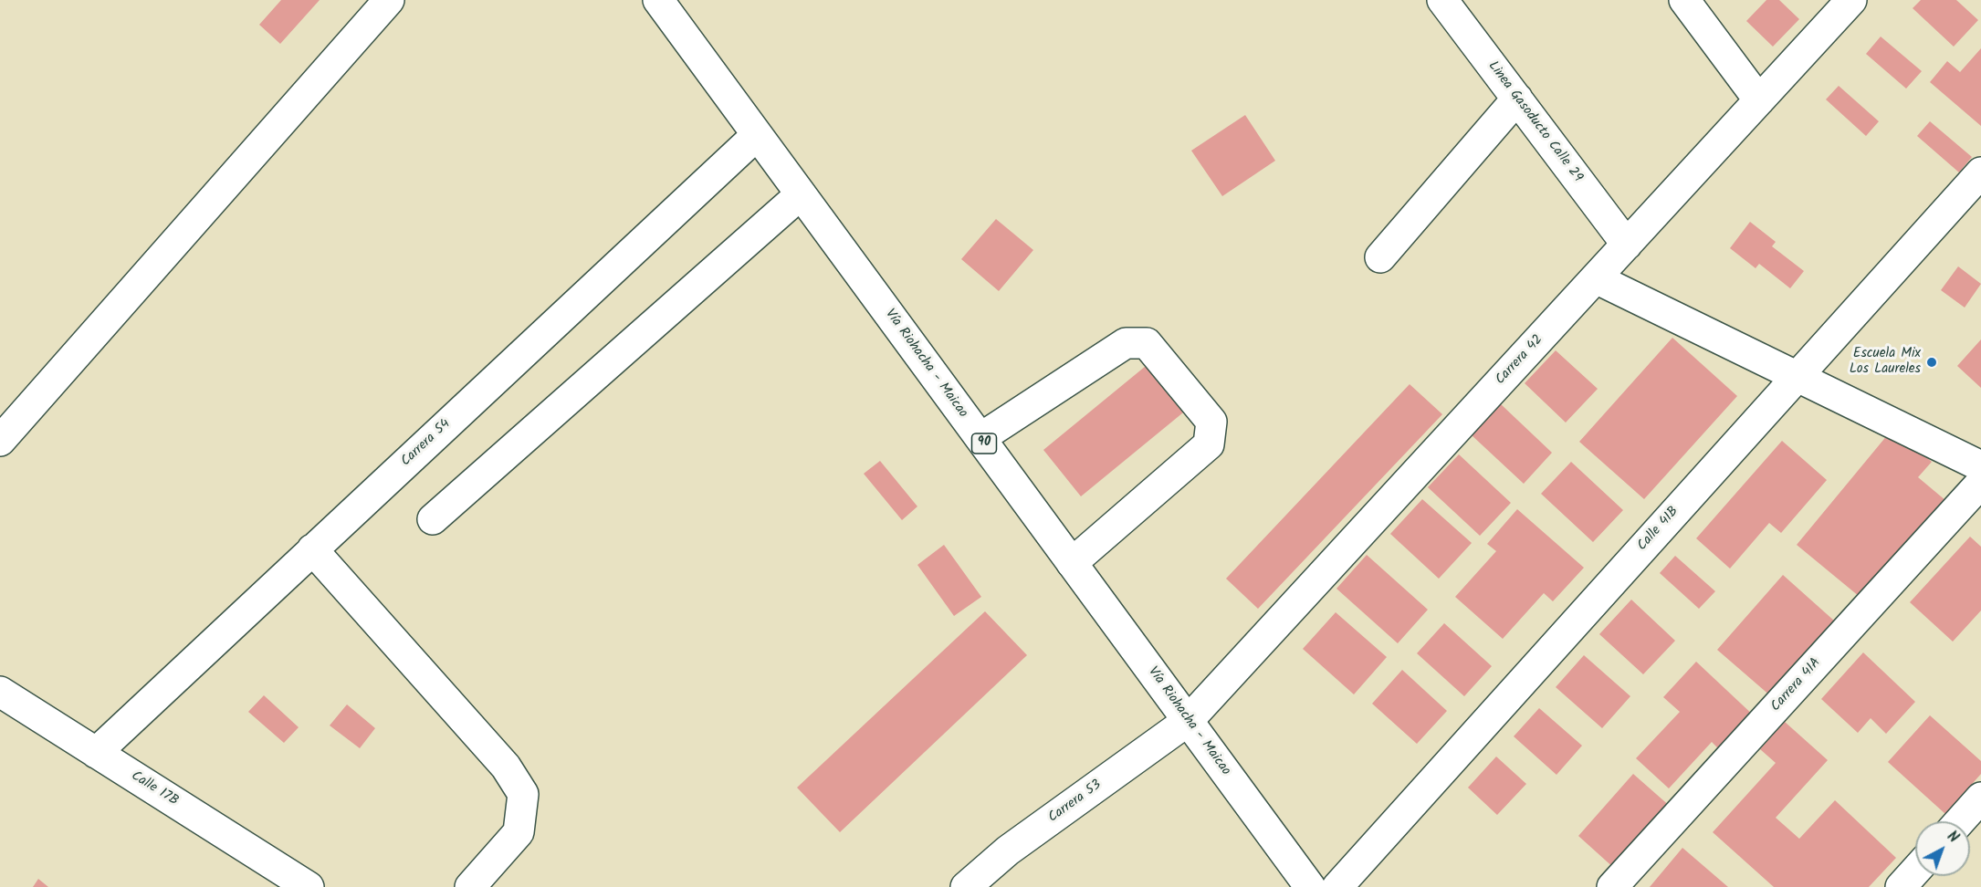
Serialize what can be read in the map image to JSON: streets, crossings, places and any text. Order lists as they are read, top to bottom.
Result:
{
  "streets": {
    "main road": [
      "Linea Gasoducto Calle 29",
      "Carrera 42",
      "Vía Riohacha - Maicao",
      "Carrera 54",
      "90",
      "Calle 41B",
      "Carrera 41A",
      "Calle 17B",
      "Carrera 53"
    ]
  },
  "crossings": [
    ["Linea Gasoducto Calle 29", "Carrera 42"],
    ["Carrera 42", "Vía Riohacha - Maicao"],
    ["Carrera 42", "Carrera 53"],
    ["Vía Riohacha - Maicao", "Carrera 54"],
    ["Vía Riohacha - Maicao", "Carrera 53"],
    ["Carrera 54", "Calle 17B"]
  ],
  "places": ["Escuela Mix Los Laureles"],
  "north": "top right"
}
